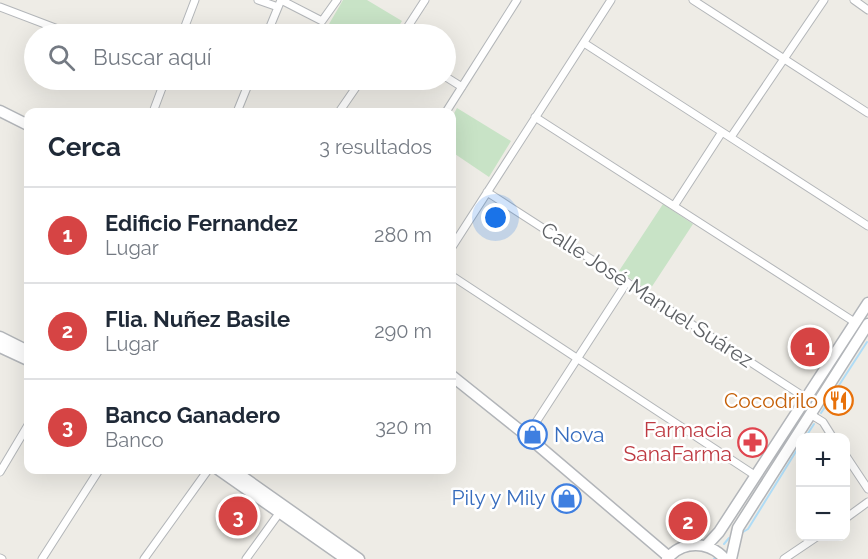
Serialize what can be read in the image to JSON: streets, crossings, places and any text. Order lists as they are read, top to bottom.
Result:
{
  "streets": {
    "street": ["Calle José Manuel Suárez"]
  },
  "places": {
    "restaurant": ["Cocodrilo"],
    "shop": ["Nova", "Pily y Mily"],
    "pharmacy": ["Farmacia SanaFarma"]
  },
  "page": {
    "search": "Buscar aquí",
    "heading": ["Cerca", "3 resultados"],
    "list": [
      {
        "mark": "1",
        "name": "Edificio Fernandez",
        "note": "Lugar",
        "value": "280 m"
      },
      {
        "mark": "2",
        "name": "Flia. Nuñez Basile",
        "note": "Lugar",
        "value": "290 m"
      },
      {
        "mark": "3",
        "name": "Banco Ganadero",
        "note": "Banco",
        "value": "320 m"
      }
    ],
    "pins": ["1", "3", "2"],
    "map_buttons": ["+", "−"]
  }
}
